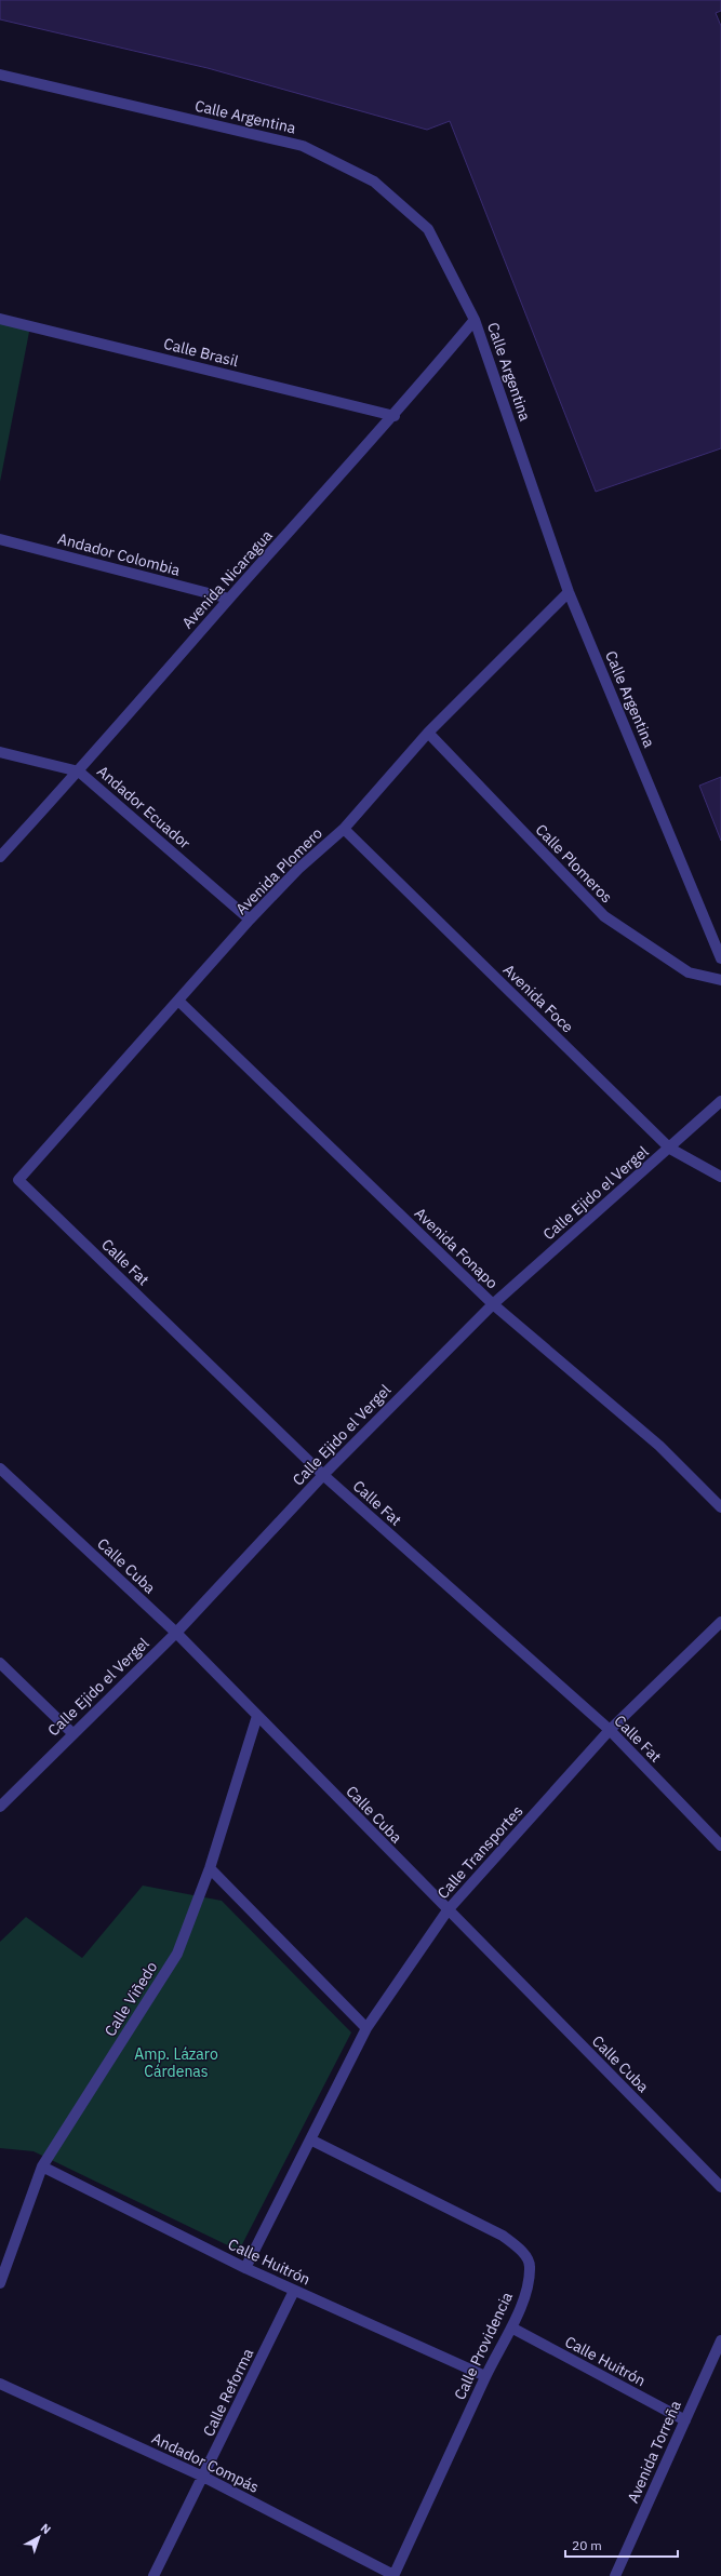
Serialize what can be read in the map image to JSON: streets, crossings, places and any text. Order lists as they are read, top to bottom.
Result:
{
  "streets": {
    "street": [
      "Calle Argentina",
      "Calle Brasil",
      "Andador Colombia",
      "Avenida Nicaragua",
      "Andador Ecuador",
      "Calle Plomeros",
      "Avenida Plomero",
      "Avenida Foce",
      "Calle Ejido el Vergel",
      "Avenida Fonapo",
      "Calle Fat",
      "Calle Cuba",
      "Calle Transportes",
      "Calle Viñedo",
      "Calle Huitrón",
      "Calle Providencia",
      "Calle Reforma",
      "Avenida Torreña",
      "Andador Compás"
    ]
  },
  "crossings": [
    ["Calle Argentina", "Avenida Nicaragua"],
    ["Calle Argentina", "Avenida Plomero"],
    ["Calle Brasil", "Avenida Nicaragua"],
    ["Andador Colombia", "Avenida Nicaragua"],
    ["Avenida Nicaragua", "Andador Ecuador"],
    ["Andador Ecuador", "Avenida Plomero"],
    ["Calle Plomeros", "Avenida Plomero"],
    ["Avenida Plomero", "Avenida Foce"],
    ["Avenida Plomero", "Avenida Fonapo"],
    ["Avenida Plomero", "Calle Fat"],
    ["Avenida Foce", "Calle Ejido el Vergel"],
    ["Calle Ejido el Vergel", "Avenida Fonapo"],
    ["Calle Ejido el Vergel", "Calle Fat"],
    ["Calle Ejido el Vergel", "Calle Cuba"],
    ["Calle Fat", "Calle Transportes"],
    ["Calle Cuba", "Calle Transportes"],
    ["Calle Cuba", "Calle Viñedo"],
    ["Calle Transportes", "Calle Providencia"],
    ["Calle Viñedo", "Calle Huitrón"],
    ["Calle Huitrón", "Calle Providencia"],
    ["Calle Huitrón", "Calle Reforma"],
    ["Calle Huitrón", "Avenida Torreña"],
    ["Calle Providencia", "Andador Compás"],
    ["Calle Reforma", "Andador Compás"]
  ],
  "parks": ["Amp. Lázaro Cárdenas"],
  "scale_bar": "20 m",
  "north": "top right"
}
